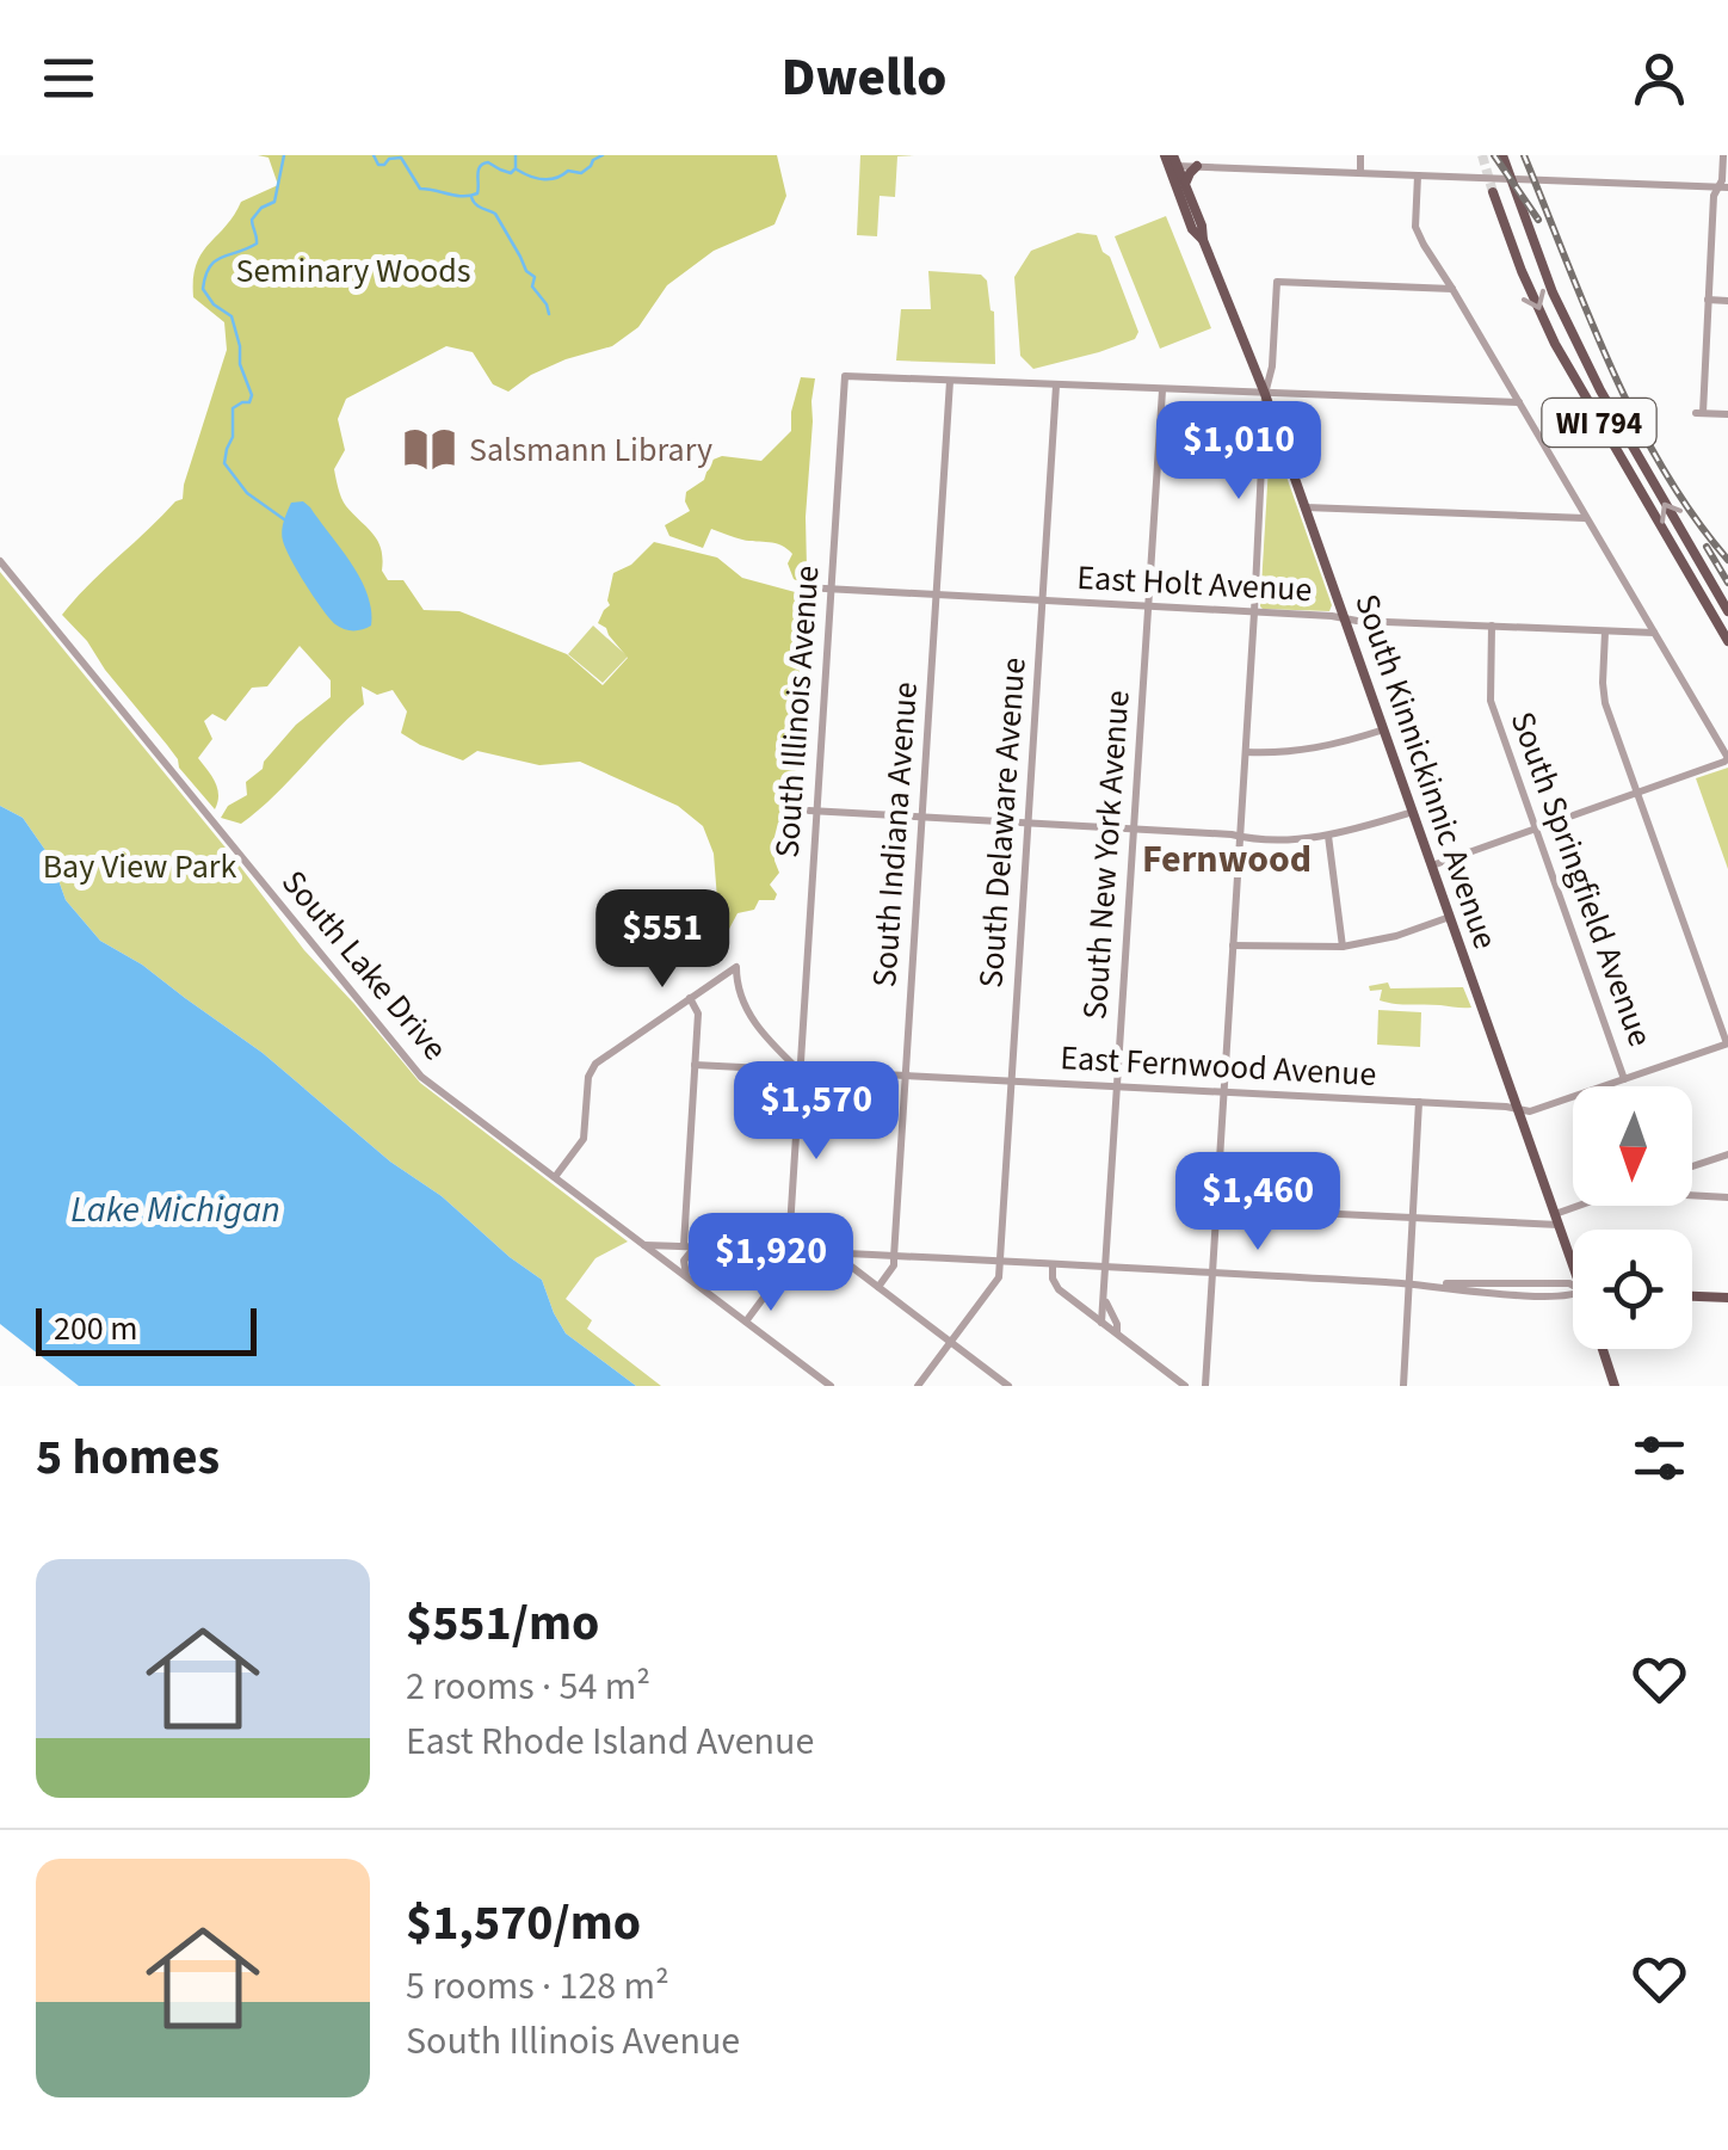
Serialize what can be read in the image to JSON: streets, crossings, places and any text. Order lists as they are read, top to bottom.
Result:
{
  "streets": {
    "main road": ["WI 794", "South Kinnickinnic Avenue"],
    "street": [
      "East Holt Avenue",
      "South Illinois Avenue",
      "South Delaware Avenue",
      "South Indiana Avenue",
      "South New York Avenue",
      "South Springfield Avenue",
      "South Lake Drive",
      "East Fernwood Avenue"
    ]
  },
  "crossings": [
    ["East Holt Avenue", "South Illinois Avenue"],
    ["East Holt Avenue", "South Kinnickinnic Avenue"],
    ["East Holt Avenue", "South Delaware Avenue"],
    ["East Holt Avenue", "South Indiana Avenue"],
    ["East Holt Avenue", "South New York Avenue"],
    ["East Holt Avenue", "South Springfield Avenue"],
    ["South Illinois Avenue", "South Indiana Avenue"],
    ["South Illinois Avenue", "South Lake Drive"],
    ["South Illinois Avenue", "East Fernwood Avenue"],
    ["South Kinnickinnic Avenue", "East Fernwood Avenue"],
    ["South Delaware Avenue", "East Fernwood Avenue"],
    ["South Indiana Avenue", "East Fernwood Avenue"],
    ["South New York Avenue", "East Fernwood Avenue"],
    ["South Springfield Avenue", "East Fernwood Avenue"]
  ],
  "districts": ["Fernwood"],
  "water": ["Lake Michigan"],
  "parks": ["Seminary Woods", "Bay View Park"],
  "places": {
    "library": ["Salsmann Library"]
  },
  "scale_bar": "200 m",
  "north": "bottom",
  "page": {
    "header": "Dwello",
    "price": [
      "$1,010",
      "$551",
      "$1,570",
      "$1,460",
      "$1,920"
    ],
    "scale": "200 m",
    "heading": "5 homes",
    "list": [
      {
        "name": "$551/mo",
        "note": "2 rooms · 54 m² · East Rhode Island Avenue"
      },
      {
        "name": "$1,570/mo",
        "note": "5 rooms · 128 m² · South Illinois Avenue"
      }
    ]
  }
}
